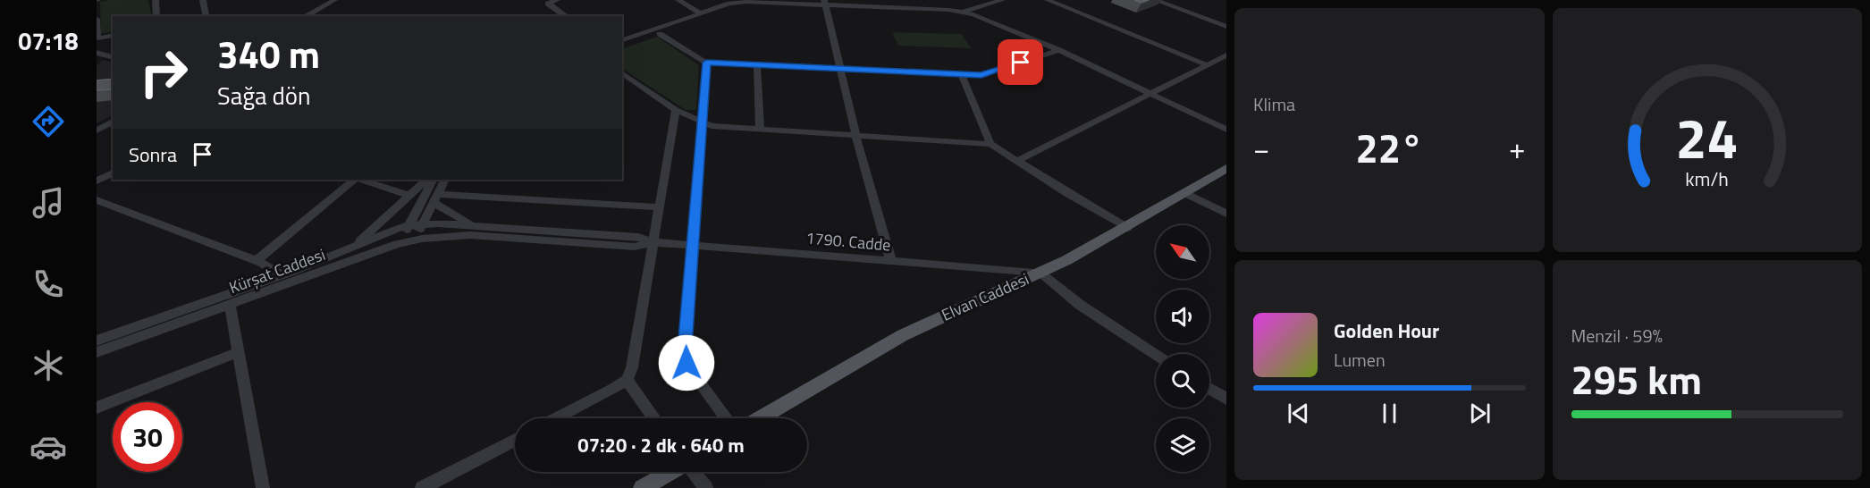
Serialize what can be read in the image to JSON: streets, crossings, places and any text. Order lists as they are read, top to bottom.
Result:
{
  "streets": {
    "main road": ["Elvan Caddesi"],
    "street": ["1790. Cadde", "Kürşat Caddesi"]
  },
  "crossings": [
    ["1790. Cadde", "Kürşat Caddesi"],
    ["1790. Cadde", "Elvan Caddesi"]
  ],
  "north": "top left",
  "page": {
    "tabs": "07:18",
    "tile": [
      "Klima",
      ["Menzil · 59%", "295 km"]
    ],
    "turn": ["340 m", "Sağa dön"],
    "heat": ["−", "22°", "+"],
    "then": "Sonra",
    "song": ["Golden Hour", "Lumen"],
    "limit": "30",
    "trip": "07:20 · 2 dk · 640 m",
    "gauge": ["24", "km/h"]
  }
}
